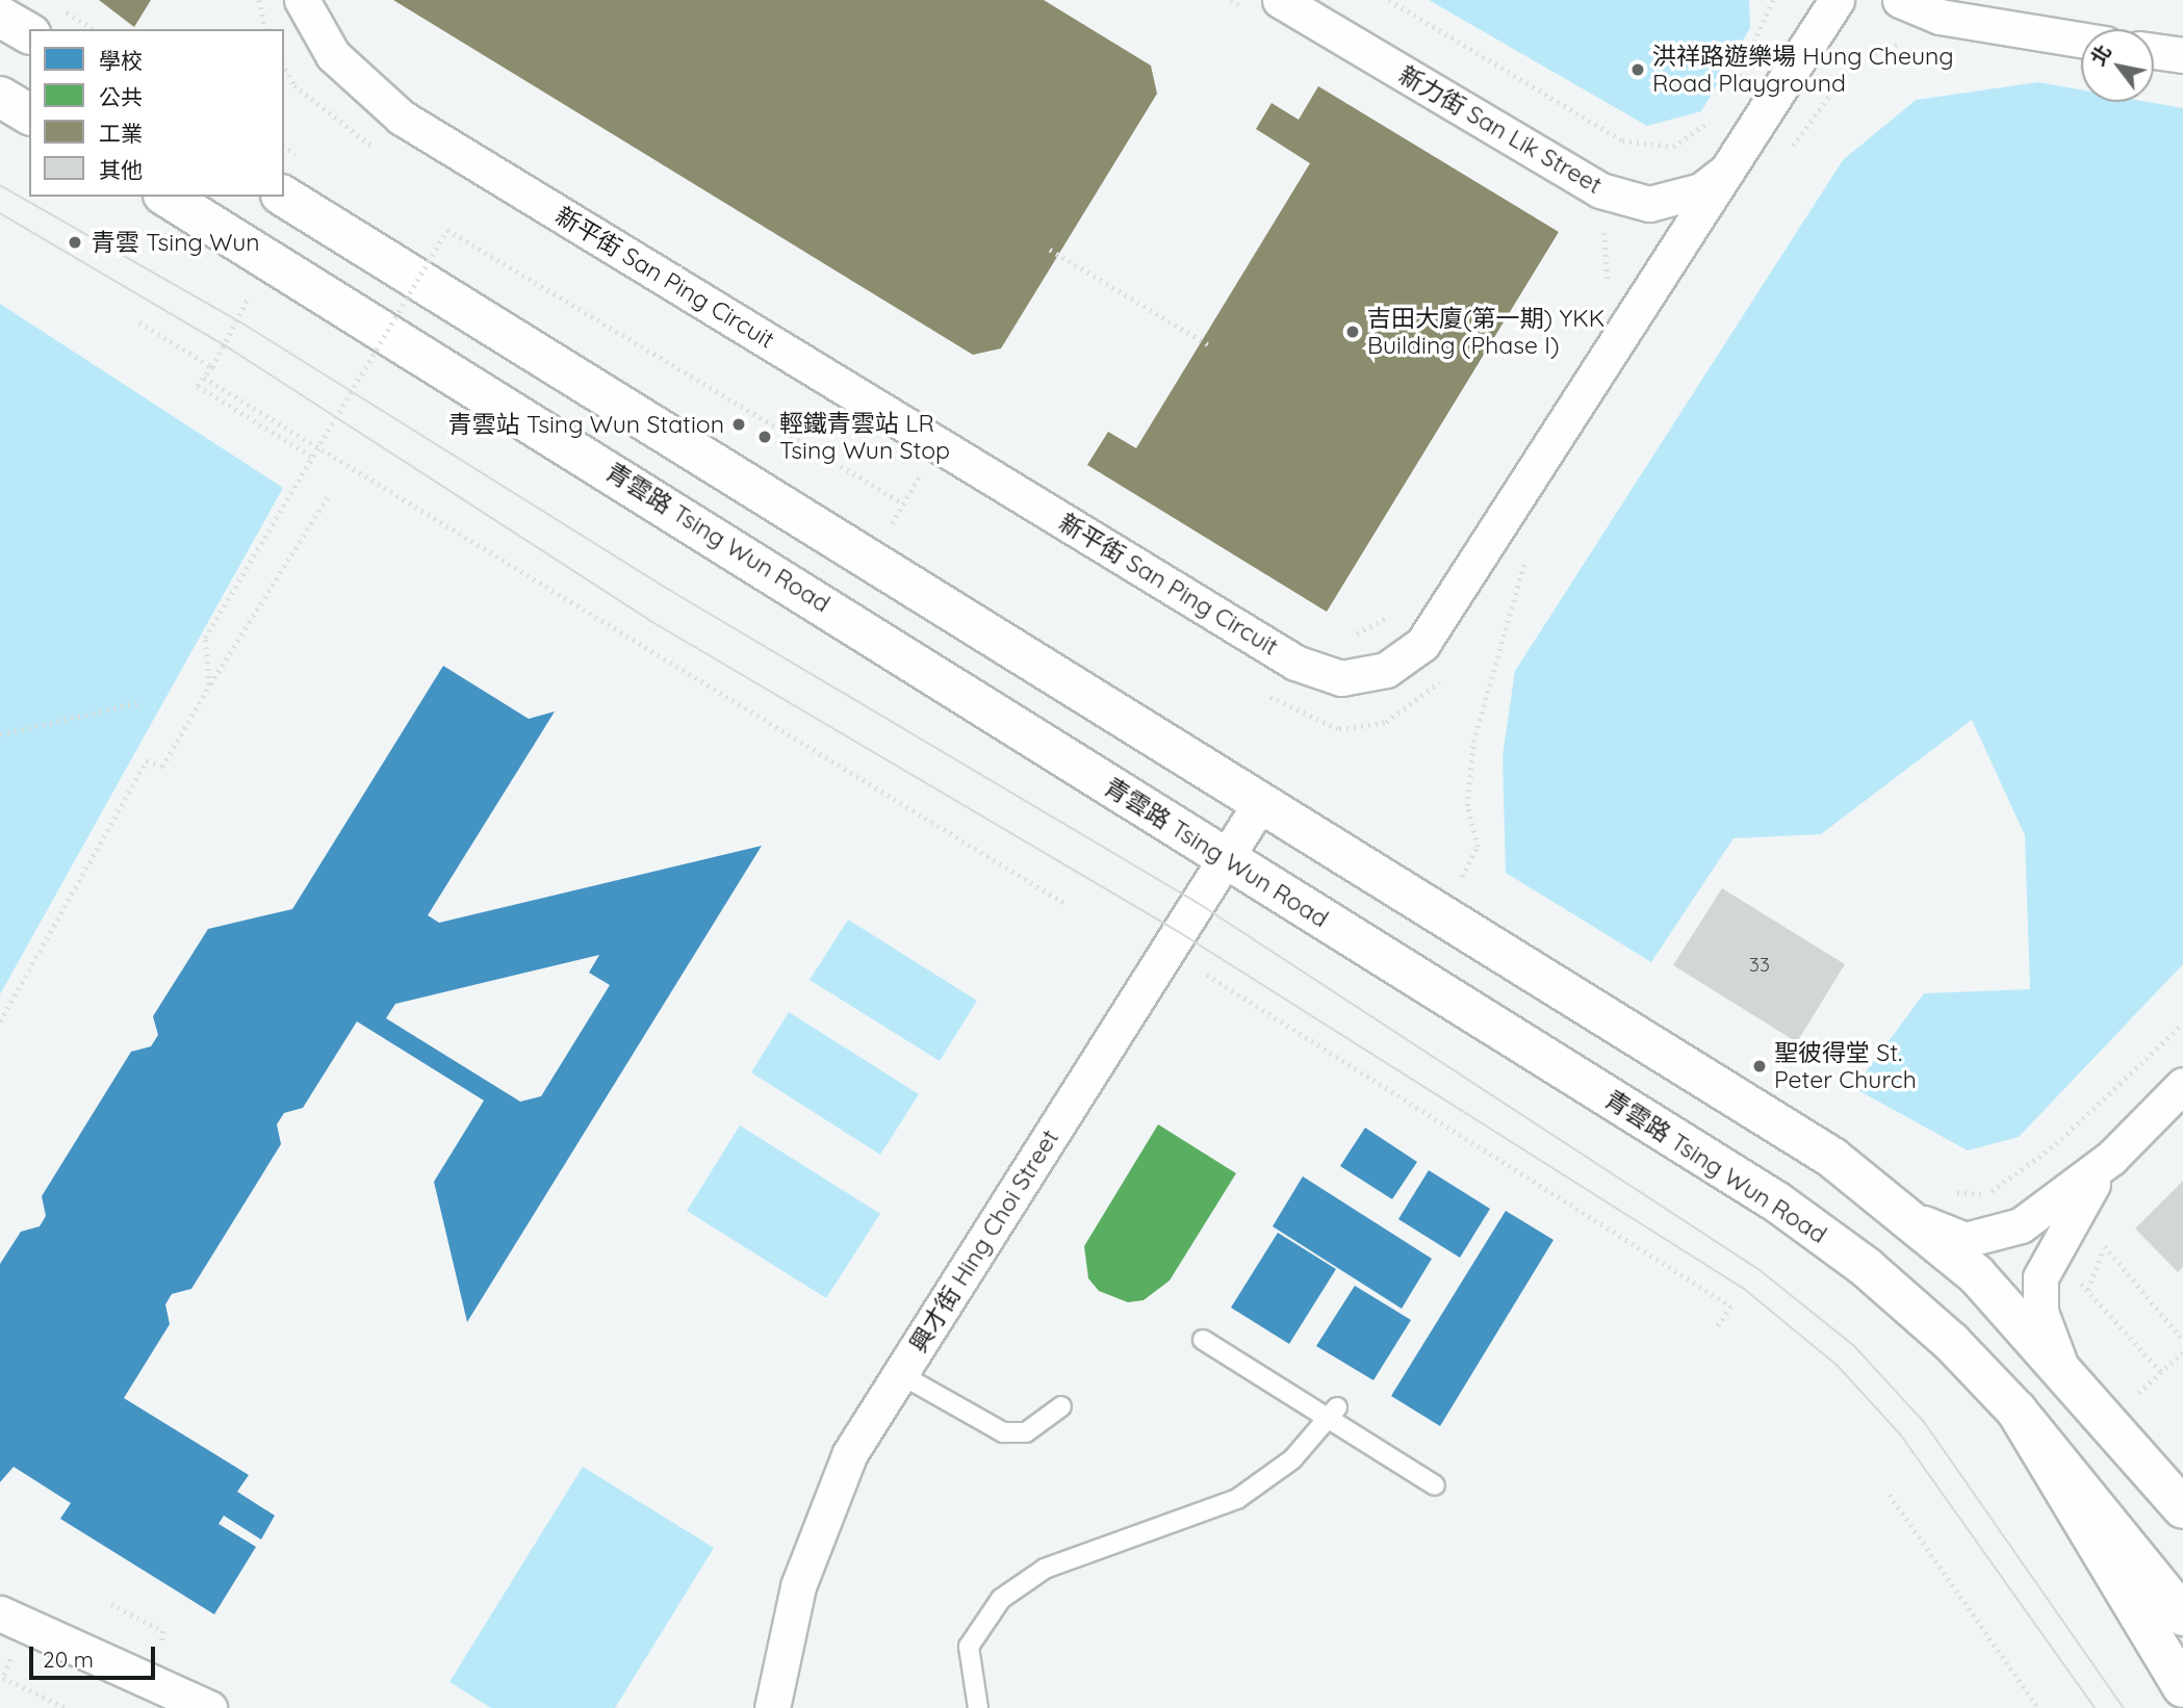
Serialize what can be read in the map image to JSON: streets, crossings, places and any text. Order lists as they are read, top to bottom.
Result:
{
  "streets": {
    "main road": ["青雲路 Tsing Wun Road"],
    "street": ["新力街 San Lik Street", "新平街 San Ping Circuit", "興才街 Hing Choi Street"]
  },
  "crossings": [
    ["新力街 San Lik Street", "新平街 San Ping Circuit"],
    ["青雲路 Tsing Wun Road", "興才街 Hing Choi Street"]
  ],
  "places": [
    "洪祥路遊樂場 Hung Cheung Road Playground",
    "青雲 Tsing Wun",
    "吉田大廈(第一期) YKK Building (Phase I)",
    "青雲站 Tsing Wun Station",
    "輕鐵青雲站 LR Tsing Wun Stop",
    "聖彼得堂 St. Peter Church"
  ],
  "house_numbers": ["33"],
  "legend": [
    "學校",
    "公共",
    "工業",
    "其他"
  ],
  "scale_bar": "20 m",
  "north": "top left"
}
